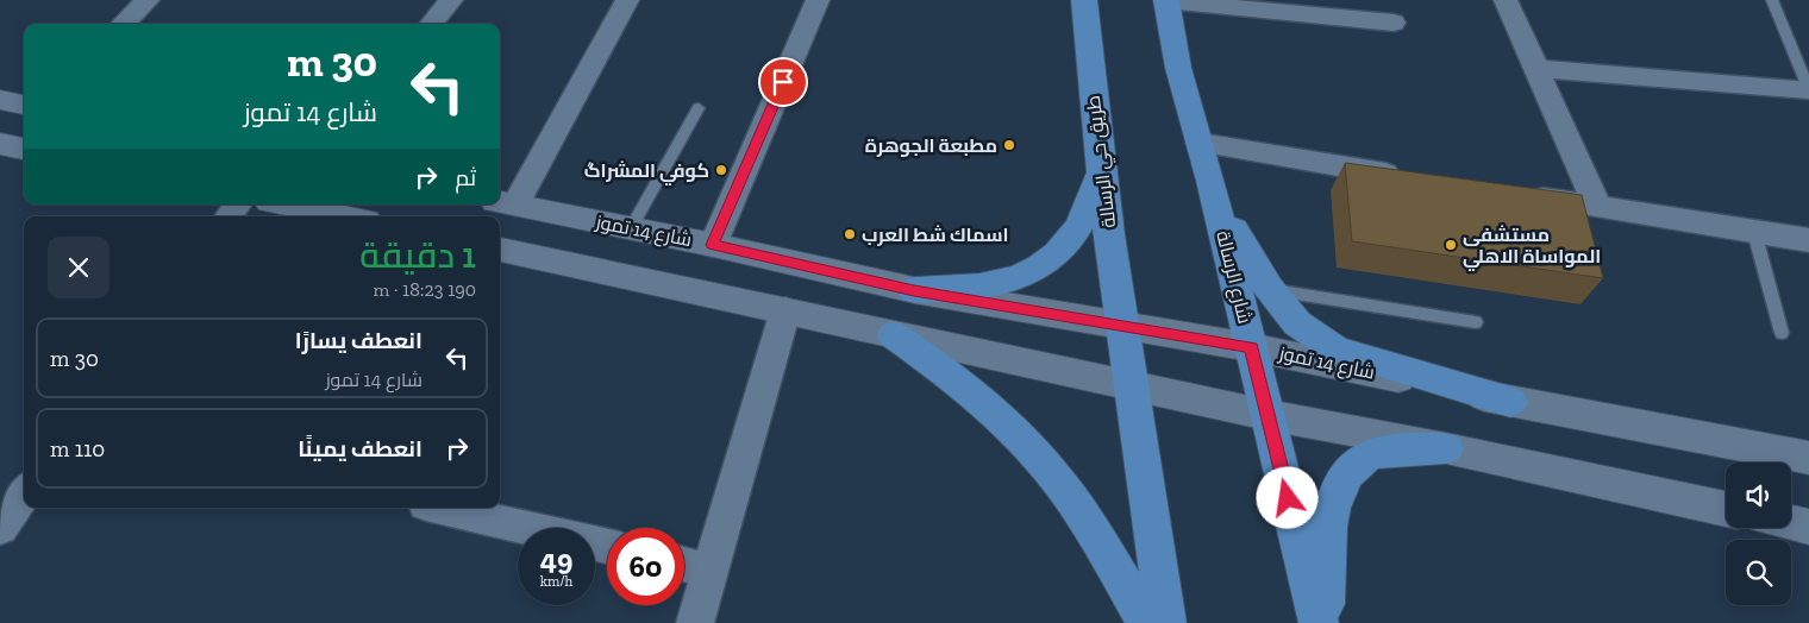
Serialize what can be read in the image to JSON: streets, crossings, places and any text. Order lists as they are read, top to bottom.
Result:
{
  "streets": {
    "main road": ["طريق حي الرسالة", "شارع 14 تموز", "شارع الرسالة"]
  },
  "crossings": [
    ["طريق حي الرسالة", "شارع 14 تموز"],
    ["شارع 14 تموز", "شارع الرسالة"]
  ],
  "places": [
    "مطبعة الجوهرة",
    "كوفي المشراگ",
    "اسماك شط العرب",
    "مستشفى المواساة اﻻهلي"
  ],
  "page": {
    "turn": ["30 m", "شارع 14 تموز"],
    "then": "ثم",
    "heading": ["1 دقيقة", "190 m · 18:23"],
    "list": [
      {
        "name": "انعطف يسارًا",
        "note": "شارع 14 تموز",
        "value": "30 m"
      },
      {
        "name": "انعطف يمينًا",
        "value": "110 m"
      }
    ],
    "speed": "49 km/h",
    "limit": "60"
  }
}
